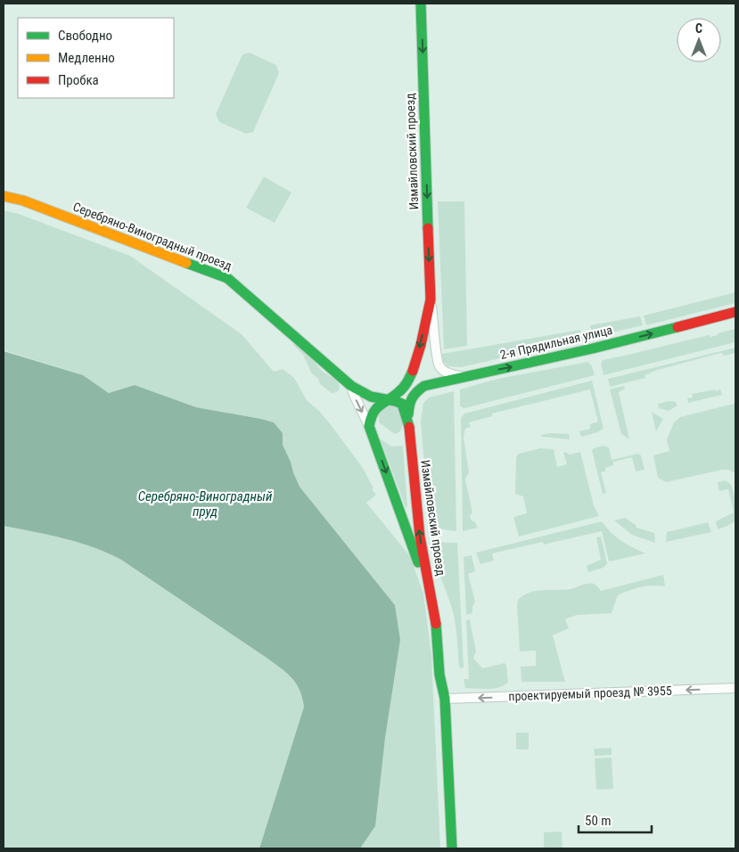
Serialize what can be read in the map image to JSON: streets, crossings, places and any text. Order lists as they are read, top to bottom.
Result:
{
  "streets": {
    "street": [
      "Измайловский проезд",
      "Серебряно-Виноградный проезд",
      "2-я Прядильная улица",
      "проектируемый проезд № 3955"
    ]
  },
  "crossings": [
    ["Измайловский проезд", "Серебряно-Виноградный проезд"],
    ["Измайловский проезд", "2-я Прядильная улица"],
    ["Измайловский проезд", "проектируемый проезд № 3955"]
  ],
  "one_way": ["2-я Прядильная улица", "проектируемый проезд № 3955"],
  "water": ["Серебряно-Виноградный пруд"],
  "legend": ["Свободно", "Медленно", "Пробка"],
  "scale_bar": "50 m",
  "north": "top"
}
